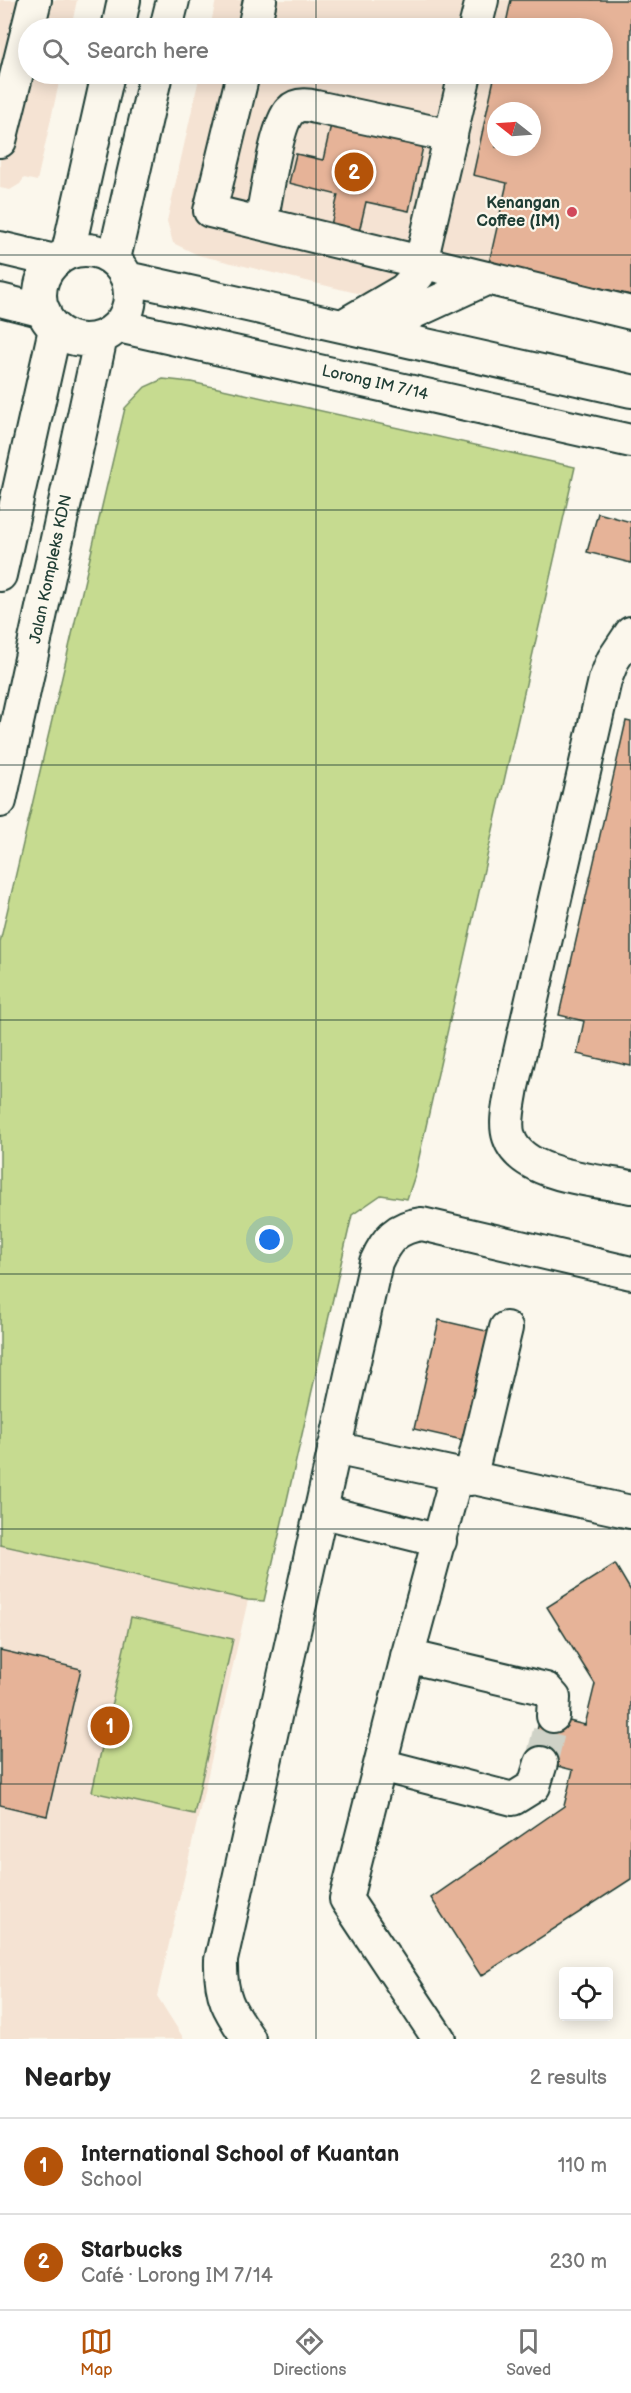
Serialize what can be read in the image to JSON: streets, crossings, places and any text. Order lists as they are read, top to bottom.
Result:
{
  "streets": {
    "street": ["Lorong IM 7/14", "Jalan Kompleks KDN"]
  },
  "crossings": [
    ["Lorong IM 7/14", "Jalan Kompleks KDN"]
  ],
  "places": ["Kenangan Coffee (IM)"],
  "north": "left",
  "page": {
    "search": "Search here",
    "pins": ["2", "1"],
    "heading": ["Nearby", "2 results"],
    "list": [
      {
        "mark": "1",
        "name": "International School of Kuantan",
        "note": "School",
        "value": "110 m"
      },
      {
        "mark": "2",
        "name": "Starbucks",
        "note": "Café · Lorong IM 7/14",
        "value": "230 m"
      }
    ],
    "nav": ["Map", "Directions", "Saved"]
  }
}
